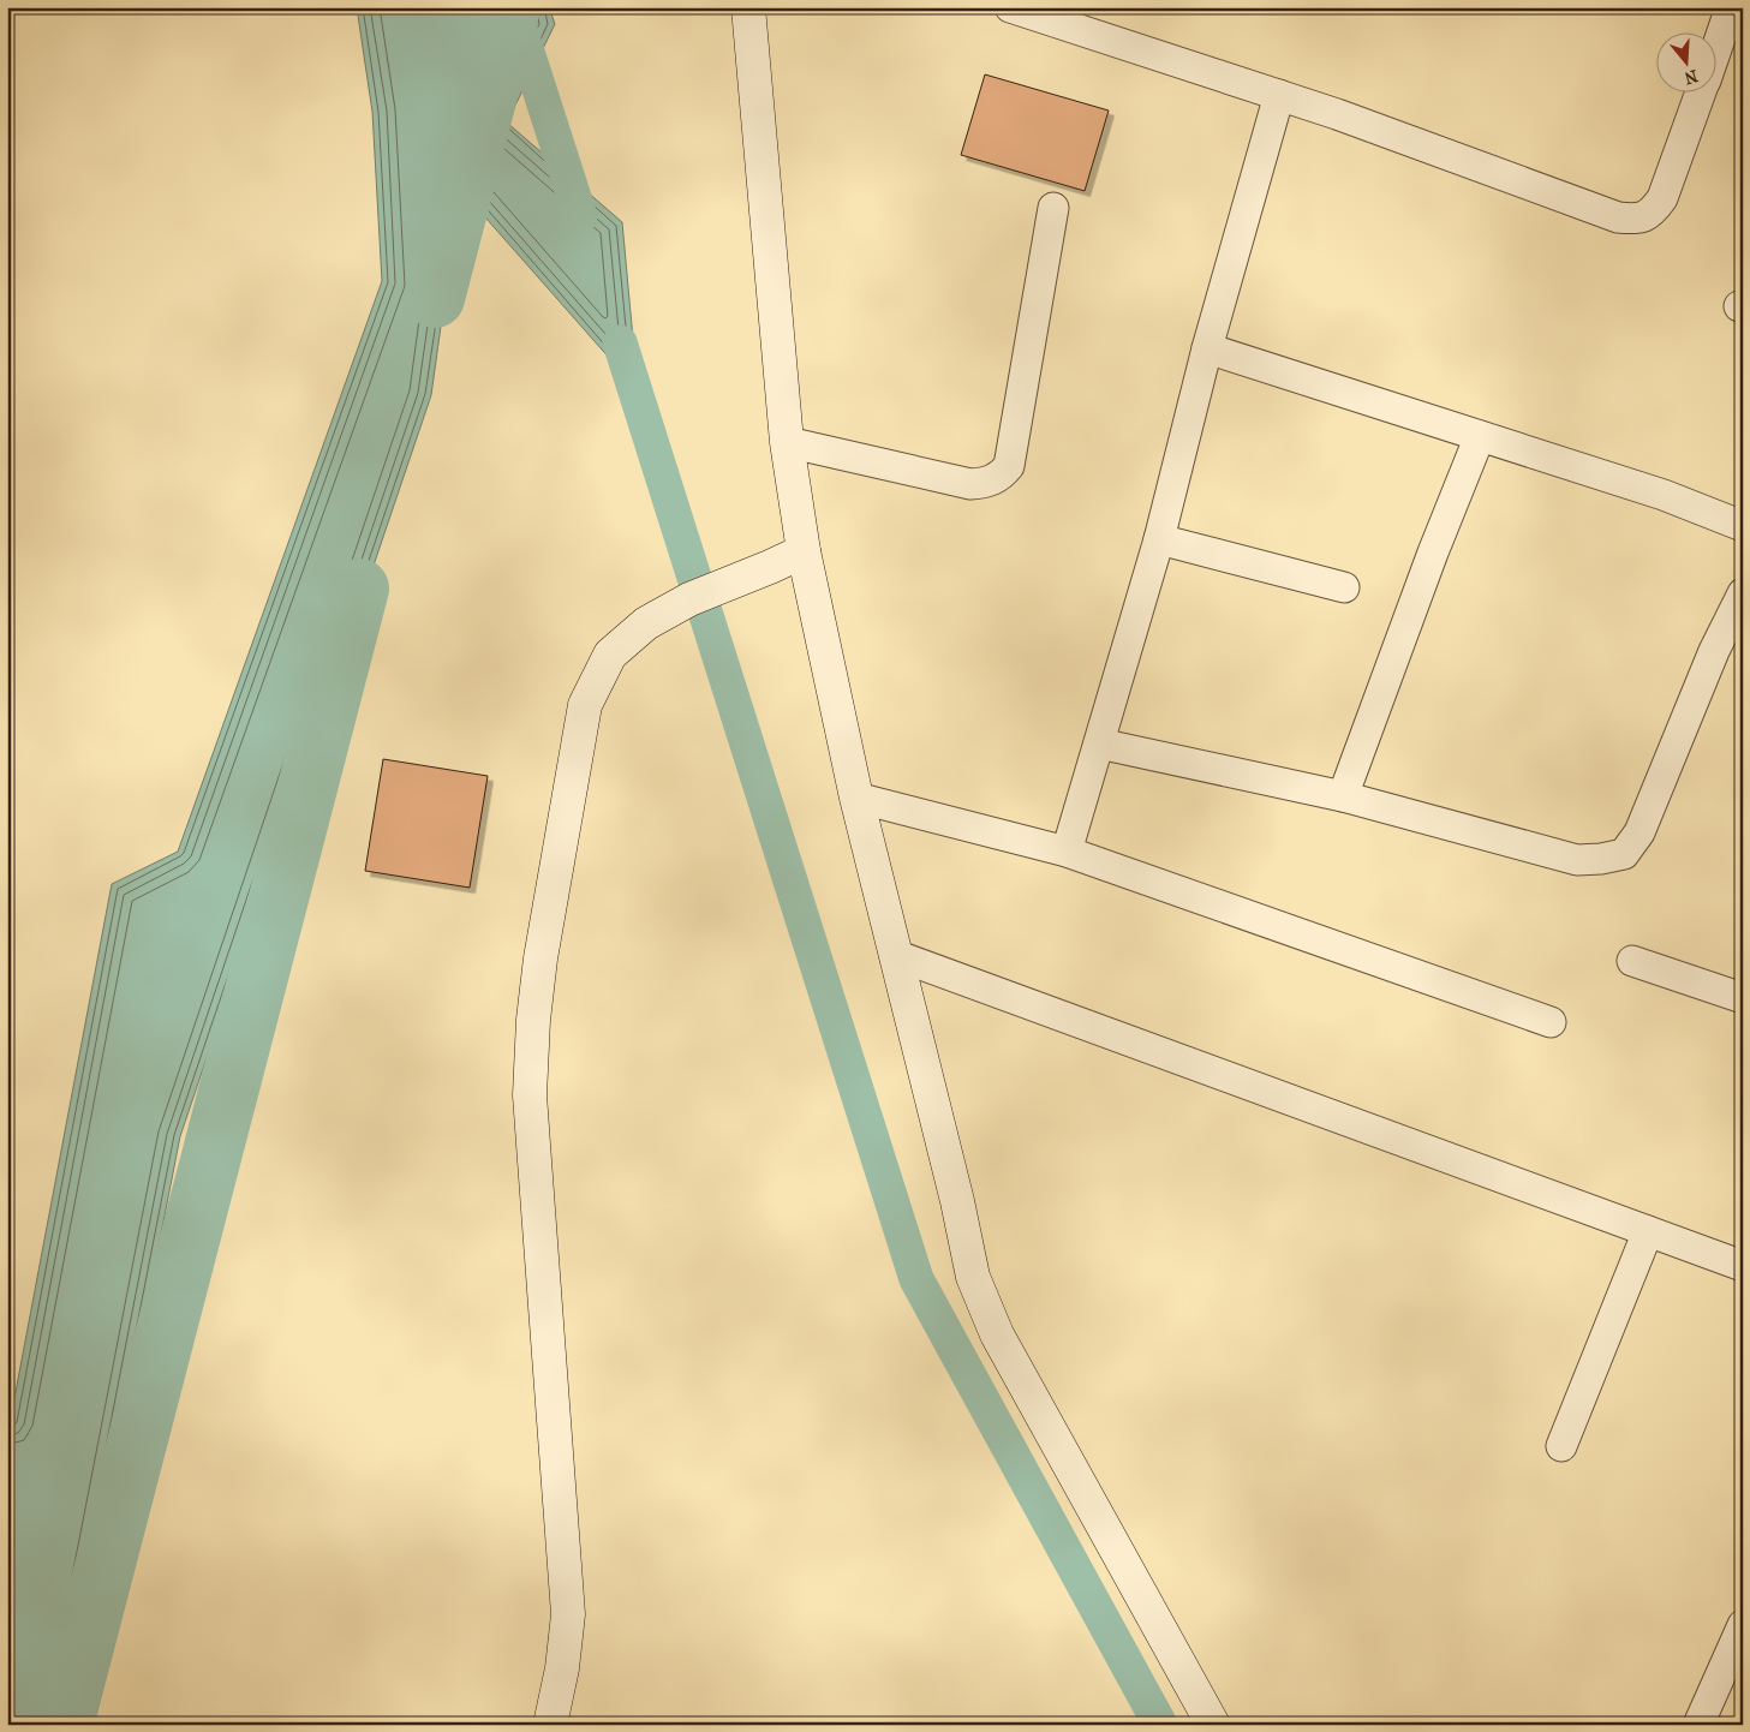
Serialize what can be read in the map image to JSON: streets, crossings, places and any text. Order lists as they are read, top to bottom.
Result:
{
  "north": "bottom"
}
